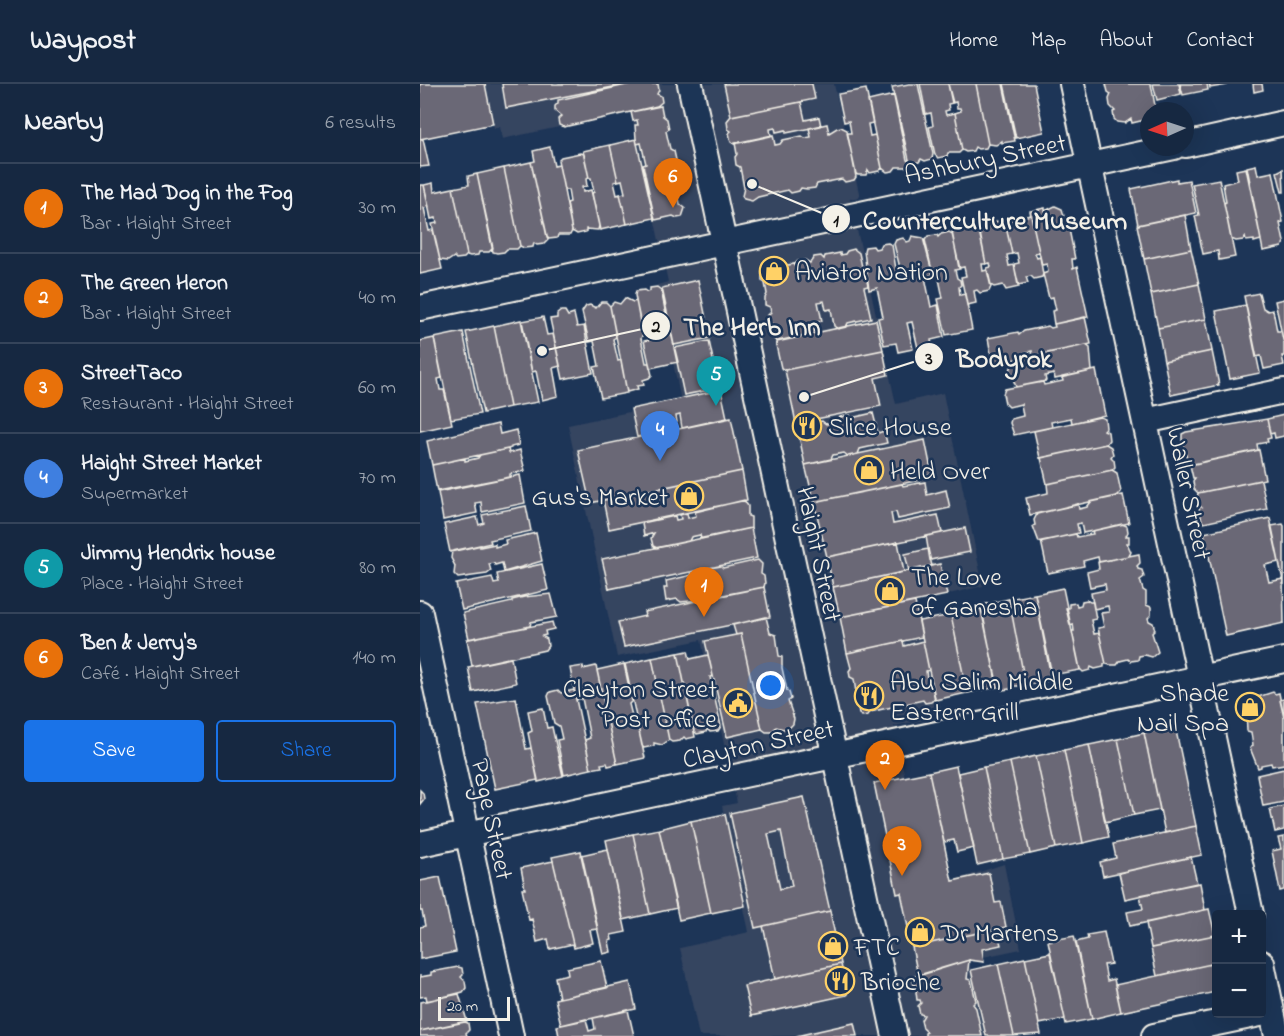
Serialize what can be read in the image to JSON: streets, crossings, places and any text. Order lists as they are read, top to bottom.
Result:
{
  "streets": {
    "street": [
      "Ashbury Street",
      "Waller Street",
      "Haight Street",
      "Clayton Street",
      "Page Street"
    ]
  },
  "crossings": [
    ["Ashbury Street", "Waller Street"],
    ["Ashbury Street", "Haight Street"],
    ["Waller Street", "Clayton Street"],
    ["Haight Street", "Clayton Street"],
    ["Clayton Street", "Page Street"]
  ],
  "places": {
    "other": ["Counterculture Museum", "The Herb Inn", "Bodyrok"],
    "shop": [
      "Aviator Nation",
      "Held Over",
      "Gus's Market",
      "The Love of Ganesha",
      "Shade Nail Spa",
      "Dr Martens",
      "FTC"
    ],
    "restaurant": ["Slice House", "Abu Salim Middle Eastern Grill", "Brioche"],
    "public building": ["Clayton Street Post Office"]
  },
  "scale_bar": "20 m",
  "north": "left",
  "page": {
    "header": "Waypost",
    "nav": [
      "Home",
      "Map",
      "About",
      "Contact"
    ],
    "heading": ["Nearby", "6 results"],
    "pins": [
      "6",
      "5",
      "4",
      "1",
      "2",
      "3"
    ],
    "list": [
      {
        "mark": "1",
        "name": "The Mad Dog in the Fog",
        "note": "Bar · Haight Street",
        "value": "30 m"
      },
      {
        "mark": "2",
        "name": "The Green Heron",
        "note": "Bar · Haight Street",
        "value": "40 m"
      },
      {
        "mark": "3",
        "name": "StreetTaco",
        "note": "Restaurant · Haight Street",
        "value": "60 m"
      },
      {
        "mark": "4",
        "name": "Haight Street Market",
        "note": "Supermarket",
        "value": "70 m"
      },
      {
        "mark": "5",
        "name": "Jimmy Hendrix house",
        "note": "Place · Haight Street",
        "value": "80 m"
      },
      {
        "mark": "6",
        "name": "Ben & Jerry's",
        "note": "Café · Haight Street",
        "value": "140 m"
      }
    ],
    "buttons": ["Save", "Share"],
    "map_buttons": ["+", "−"],
    "scale": "20 m"
  }
}
